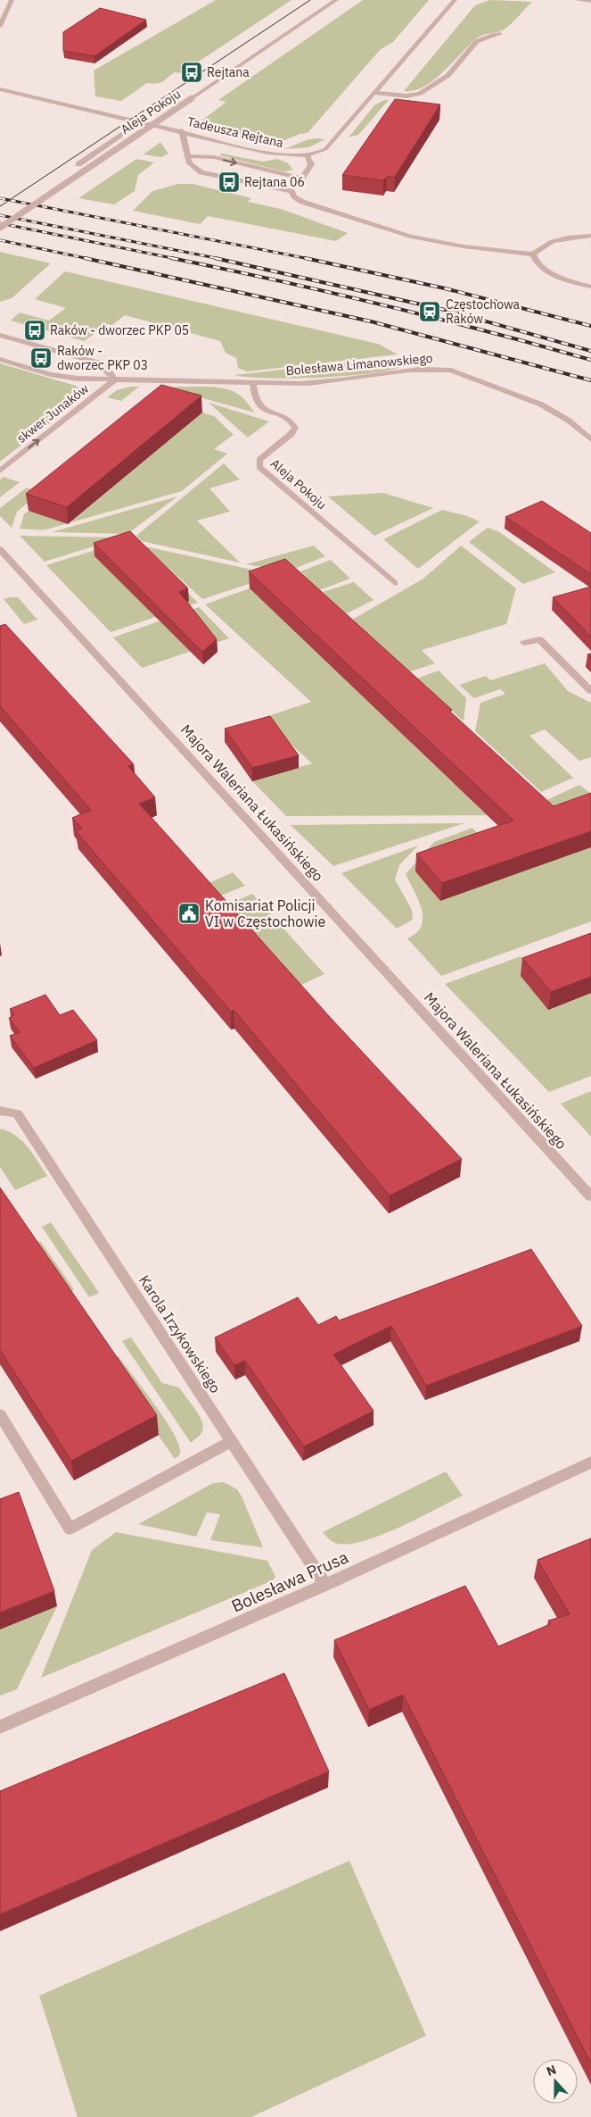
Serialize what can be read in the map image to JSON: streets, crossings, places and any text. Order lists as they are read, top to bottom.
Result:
{
  "streets": {
    "street": [
      "Aleja Pokoju",
      "Tadeusza Rejtana",
      "Bolesława Limanowskiego",
      "skwer Junaków",
      "Majora Waleriana Łukasińskiego",
      "Karola Irzykowskiego",
      "Bolesława Prusa"
    ]
  },
  "crossings": [
    ["Aleja Pokoju", "Bolesława Limanowskiego"],
    ["Bolesława Limanowskiego", "skwer Junaków"],
    ["Karola Irzykowskiego", "Bolesława Prusa"]
  ],
  "one_way": ["skwer Junaków"],
  "places": {
    "bus stop": [
      "Rejtana",
      "Rejtana 06",
      "Raków - dworzec PKP 05",
      "Raków - dworzec PKP 03"
    ],
    "station": ["Częstochowa Raków"],
    "public building": ["Komisariat Policji VI w Częstochowie"]
  },
  "north": "top"
}
